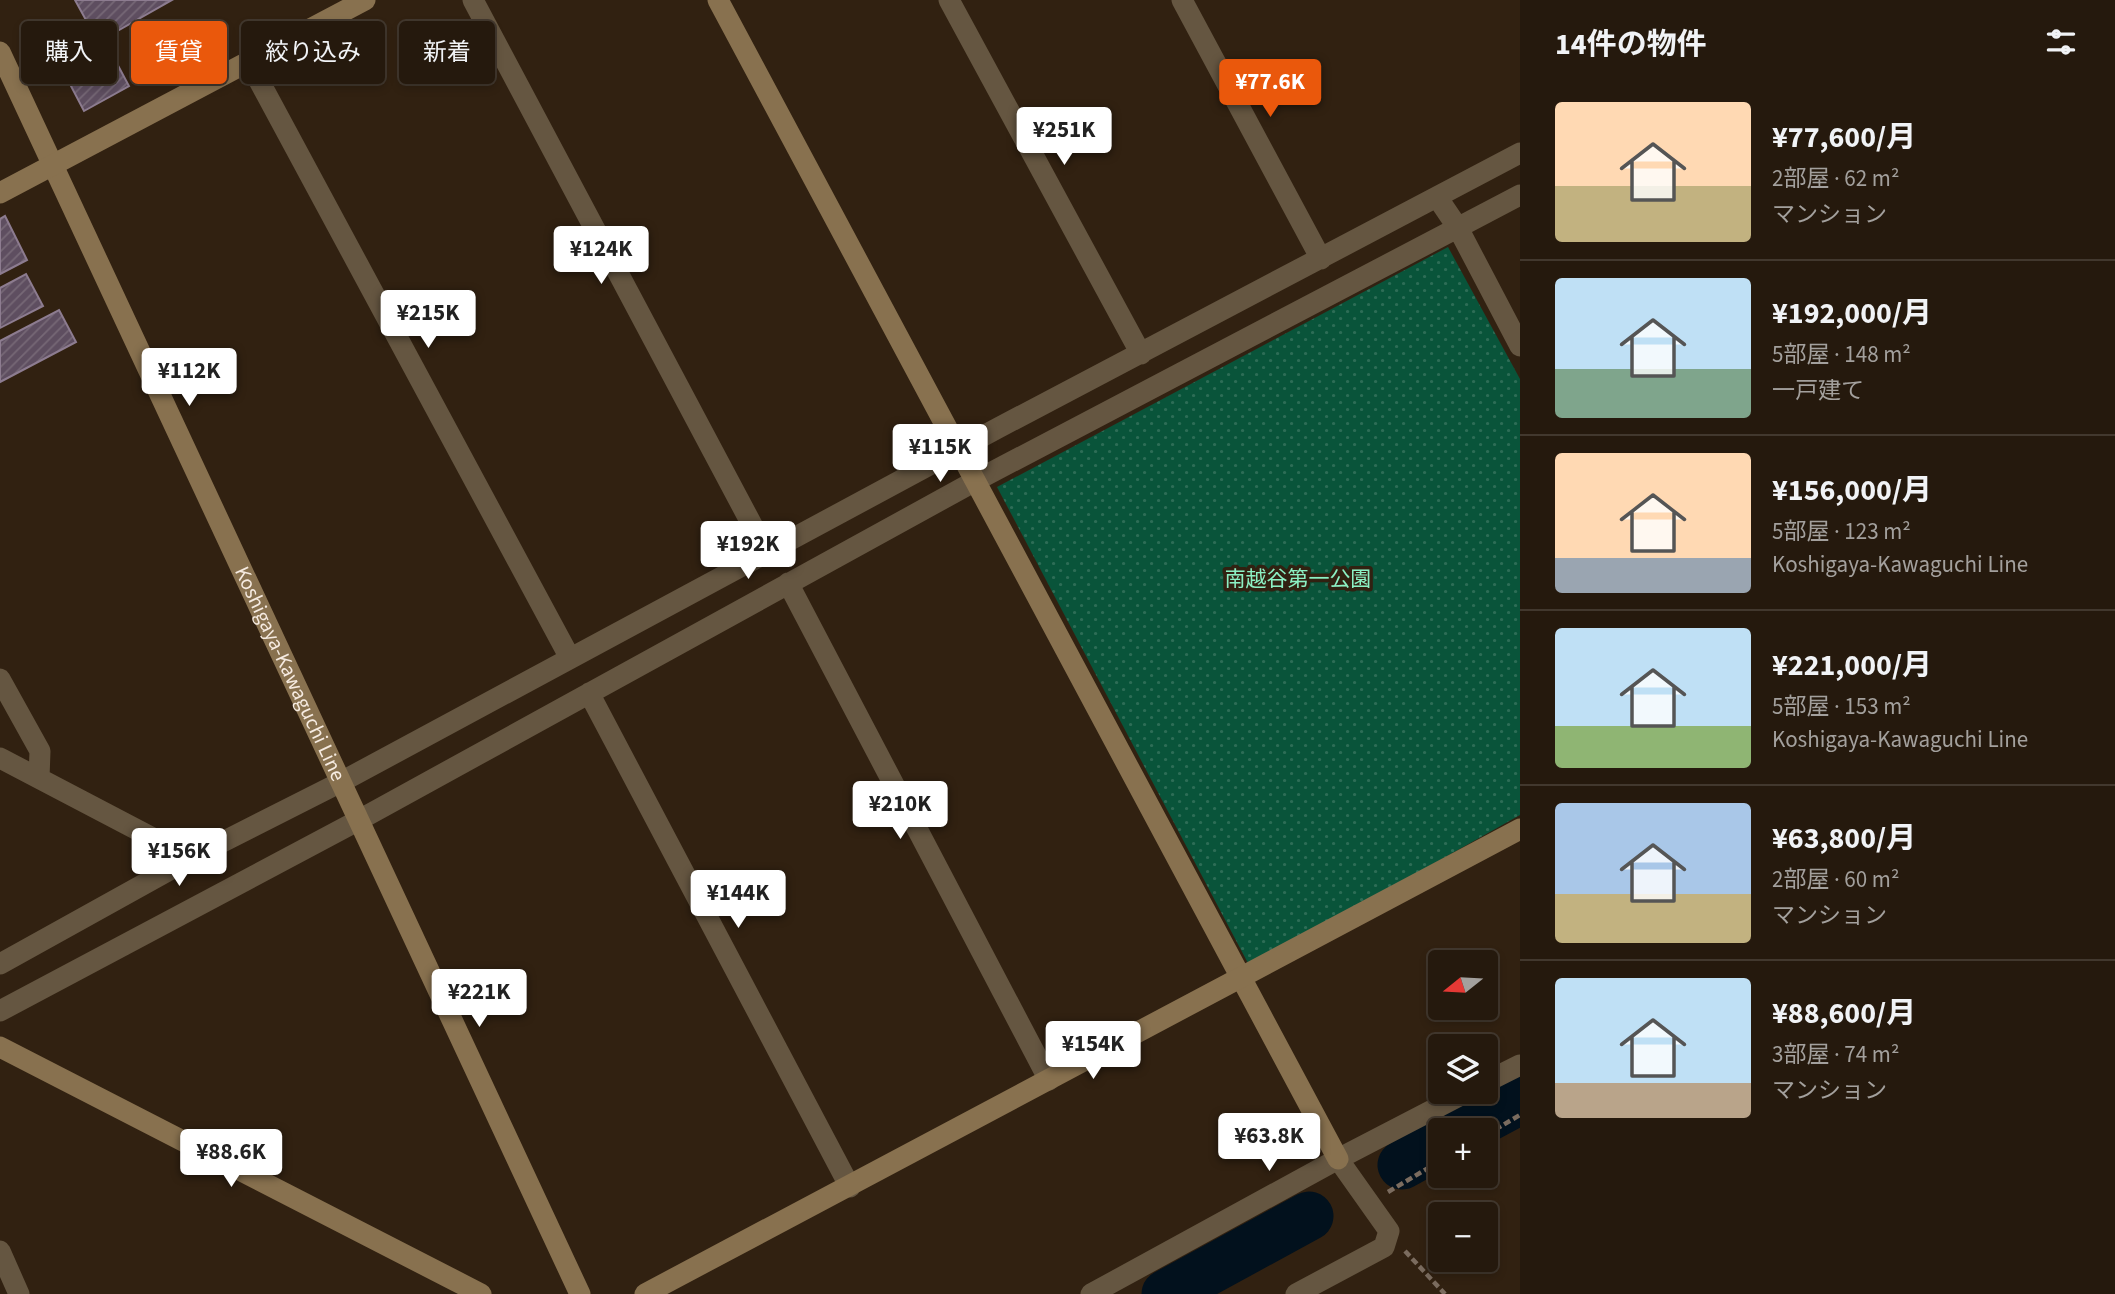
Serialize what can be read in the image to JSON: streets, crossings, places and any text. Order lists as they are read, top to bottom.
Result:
{
  "streets": {
    "street": ["Koshigaya-Kawaguchi Line"]
  },
  "parks": ["南越谷第一公園"],
  "north": "left",
  "page": {
    "heading": "14件の物件",
    "chip": [
      "購入",
      "賃貸",
      "絞り込み",
      "新着"
    ],
    "price": [
      "¥77.6K",
      "¥251K",
      "¥124K",
      "¥215K",
      "¥112K",
      "¥115K",
      "¥192K",
      "¥210K",
      "¥156K",
      "¥144K",
      "¥221K",
      "¥154K",
      "¥63.8K",
      "¥88.6K"
    ],
    "list": [
      {
        "name": "¥77,600/月",
        "note": "2部屋 · 62 m² · マンション"
      },
      {
        "name": "¥192,000/月",
        "note": "5部屋 · 148 m² · 一戸建て"
      },
      {
        "name": "¥156,000/月",
        "note": "5部屋 · 123 m² · Koshigaya-Kawaguchi Line"
      },
      {
        "name": "¥221,000/月",
        "note": "5部屋 · 153 m² · Koshigaya-Kawaguchi Line"
      },
      {
        "name": "¥63,800/月",
        "note": "2部屋 · 60 m² · マンション"
      },
      {
        "name": "¥88,600/月",
        "note": "3部屋 · 74 m² · マンション"
      }
    ],
    "map_buttons": ["+", "−"]
  }
}
